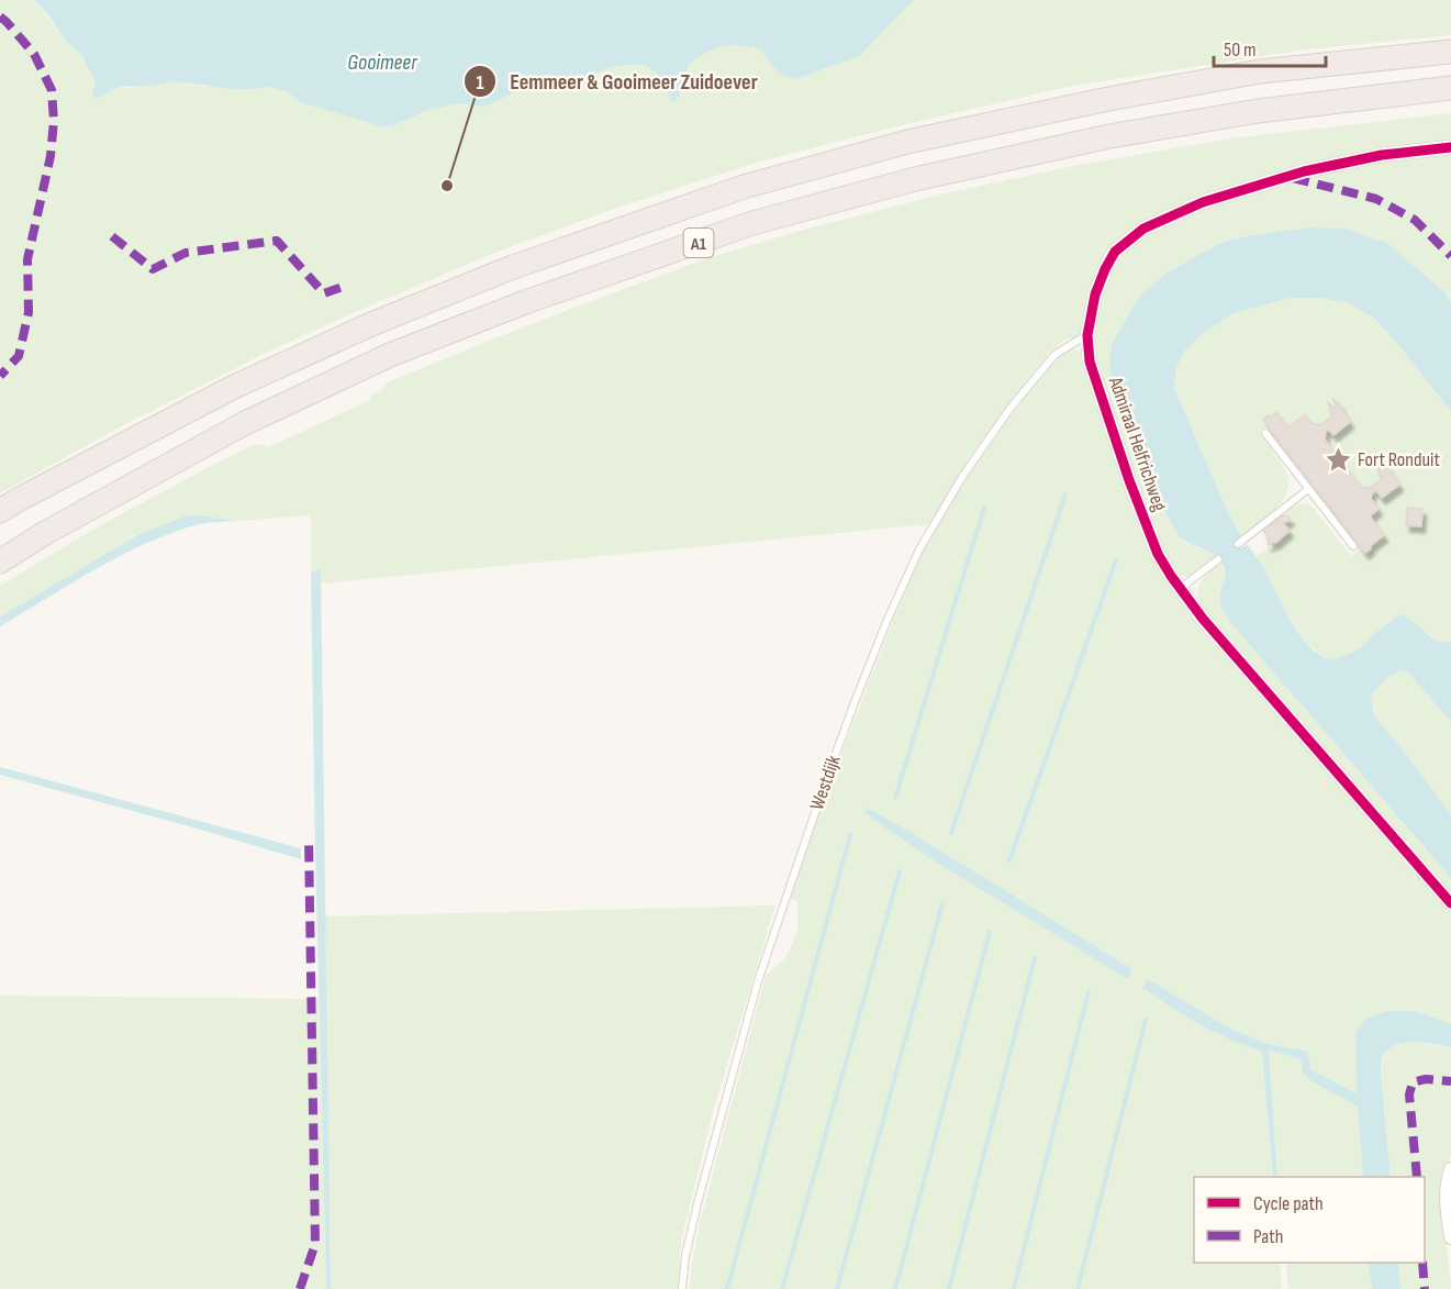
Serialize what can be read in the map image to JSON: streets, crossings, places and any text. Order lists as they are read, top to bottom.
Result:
{
  "streets": {
    "highway": ["A1"],
    "street": ["Admiraal Helfrichweg"],
    "lane": ["Westdijk"]
  },
  "crossings": [
    ["Admiraal Helfrichweg", "Westdijk"]
  ],
  "water": ["Gooimeer"],
  "places": {
    "other": ["Eemmeer & Gooimeer Zuidoever"],
    "place": ["Fort Ronduit"]
  },
  "legend": ["Cycle path", "Path"],
  "scale_bar": "50 m"
}
